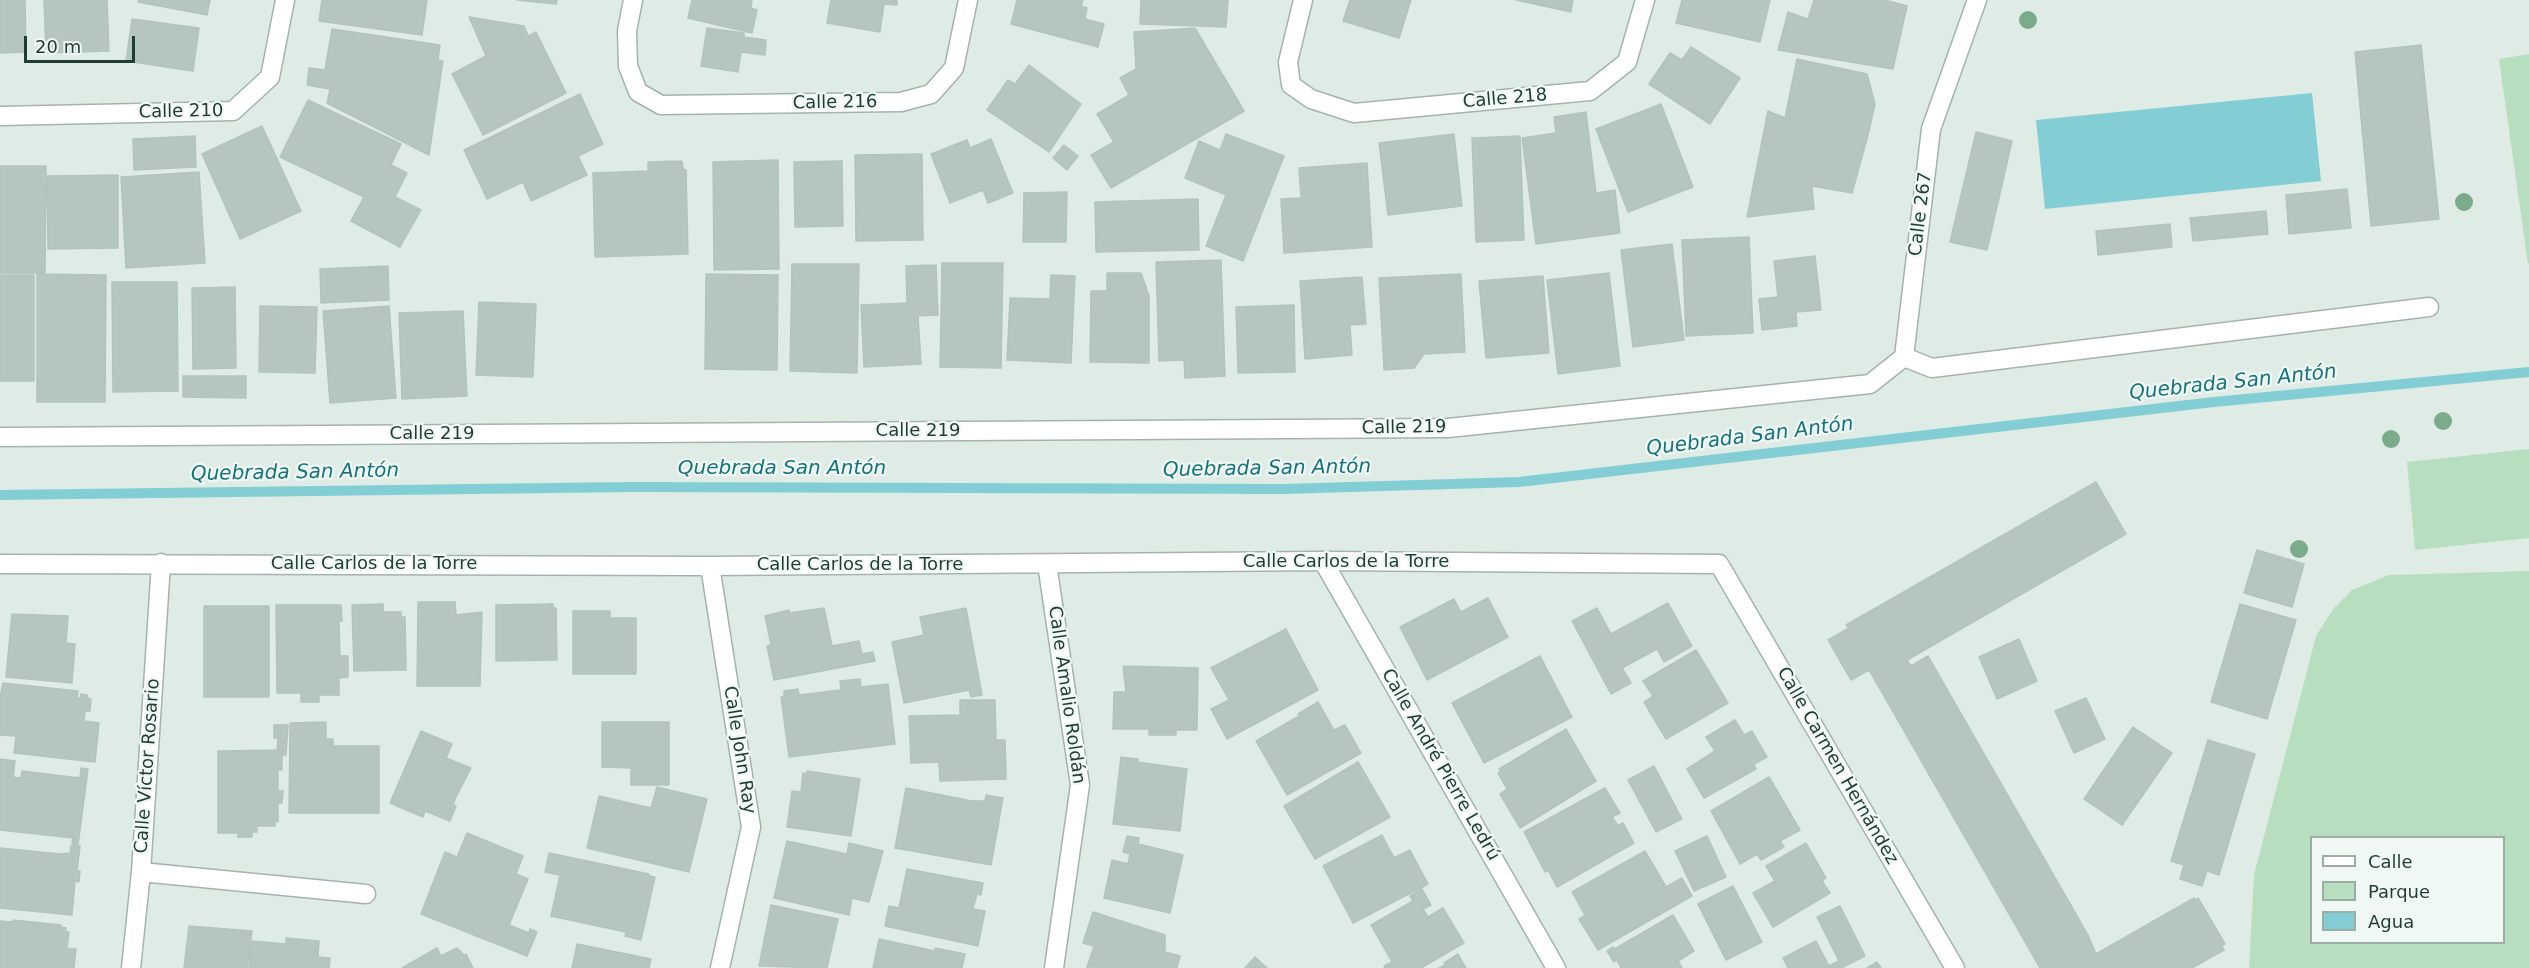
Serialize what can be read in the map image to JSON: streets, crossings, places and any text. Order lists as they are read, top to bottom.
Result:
{
  "streets": {
    "street": [
      "Calle 218",
      "Calle 216",
      "Calle 210",
      "Calle 267",
      "Calle 219",
      "Calle Carlos de la Torre",
      "Calle Amalio Roldán",
      "Calle John Ray",
      "Calle André Pierre Ledrú",
      "Calle Víctor Rosario",
      "Calle Carmen Hernández"
    ]
  },
  "crossings": [
    ["Calle 267", "Calle 219"],
    ["Calle Carlos de la Torre", "Calle Amalio Roldán"],
    ["Calle Carlos de la Torre", "Calle John Ray"],
    ["Calle Carlos de la Torre", "Calle André Pierre Ledrú"],
    ["Calle Carlos de la Torre", "Calle Víctor Rosario"],
    ["Calle Carlos de la Torre", "Calle Carmen Hernández"]
  ],
  "water": ["Quebrada San Antón"],
  "legend": ["Calle", "Parque", "Agua"],
  "scale_bar": "20 m"
}
